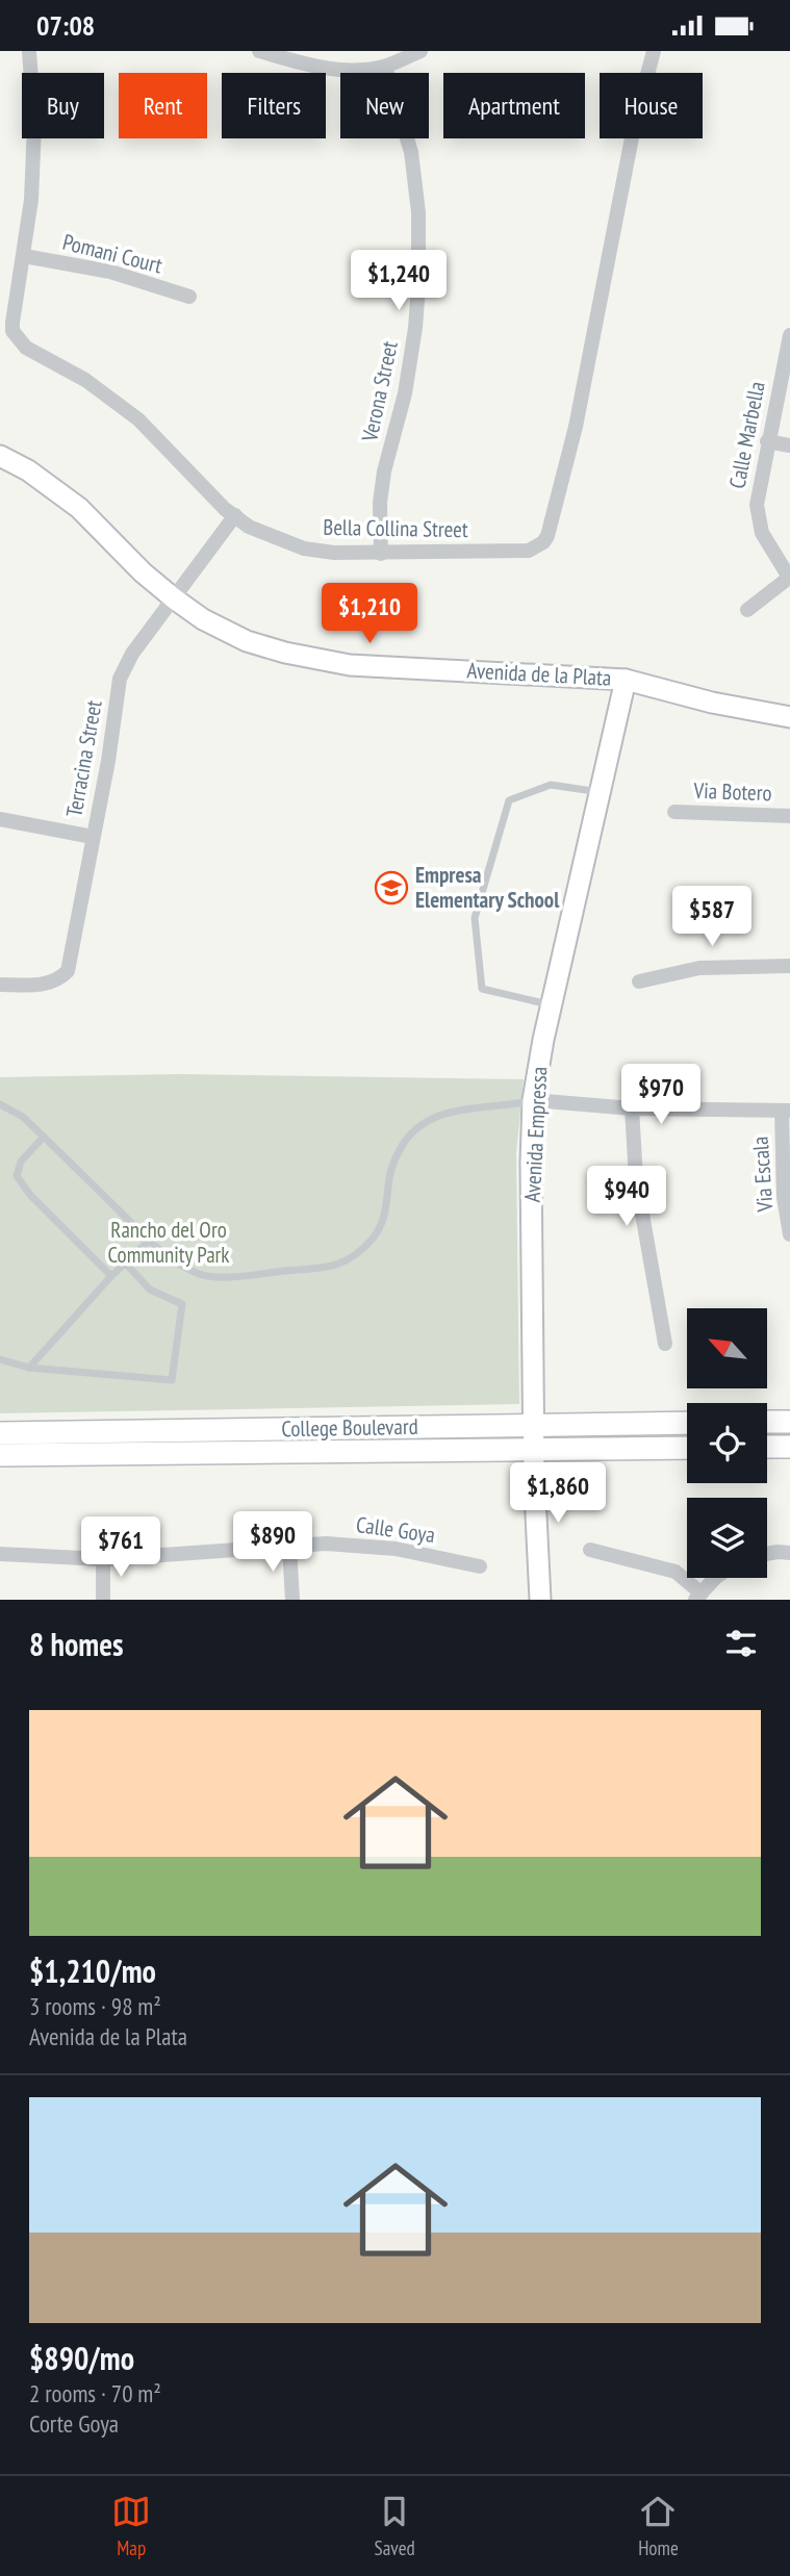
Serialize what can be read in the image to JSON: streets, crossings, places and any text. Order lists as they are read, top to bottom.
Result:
{
  "streets": {
    "main road": ["College Boulevard"],
    "street": [
      "Pomani Court",
      "Verona Street",
      "Calle Marbella",
      "Bella Collina Street",
      "Avenida de la Plata",
      "Terracina Street",
      "Via Botero",
      "Avenida Empressa",
      "Via Escala",
      "Calle Goya"
    ]
  },
  "crossings": [
    ["Pomani Court", "Bella Collina Street"],
    ["Verona Street", "Bella Collina Street"],
    ["Bella Collina Street", "Terracina Street"],
    ["Avenida de la Plata", "Terracina Street"],
    ["Avenida de la Plata", "Avenida Empressa"],
    ["Avenida Empressa", "College Boulevard"]
  ],
  "parks": ["Rancho del Oro Community Park"],
  "places": {
    "school or university": ["Empresa Elementary School"]
  },
  "north": "top left",
  "page": {
    "status": "07:08",
    "chip": [
      "Buy",
      "Rent",
      "Filters",
      "New",
      "Apartment",
      "House"
    ],
    "price": [
      "$1,240",
      "$1,210",
      "$587",
      "$970",
      "$940",
      "$1,860",
      "$890",
      "$761"
    ],
    "heading": "8 homes",
    "list": [
      {
        "name": "$1,210/mo",
        "note": "3 rooms · 98 m² · Avenida de la Plata"
      },
      {
        "name": "$890/mo",
        "note": "2 rooms · 70 m² · Corte Goya"
      }
    ],
    "tabs": ["Map", "Saved", "Home"]
  }
}
